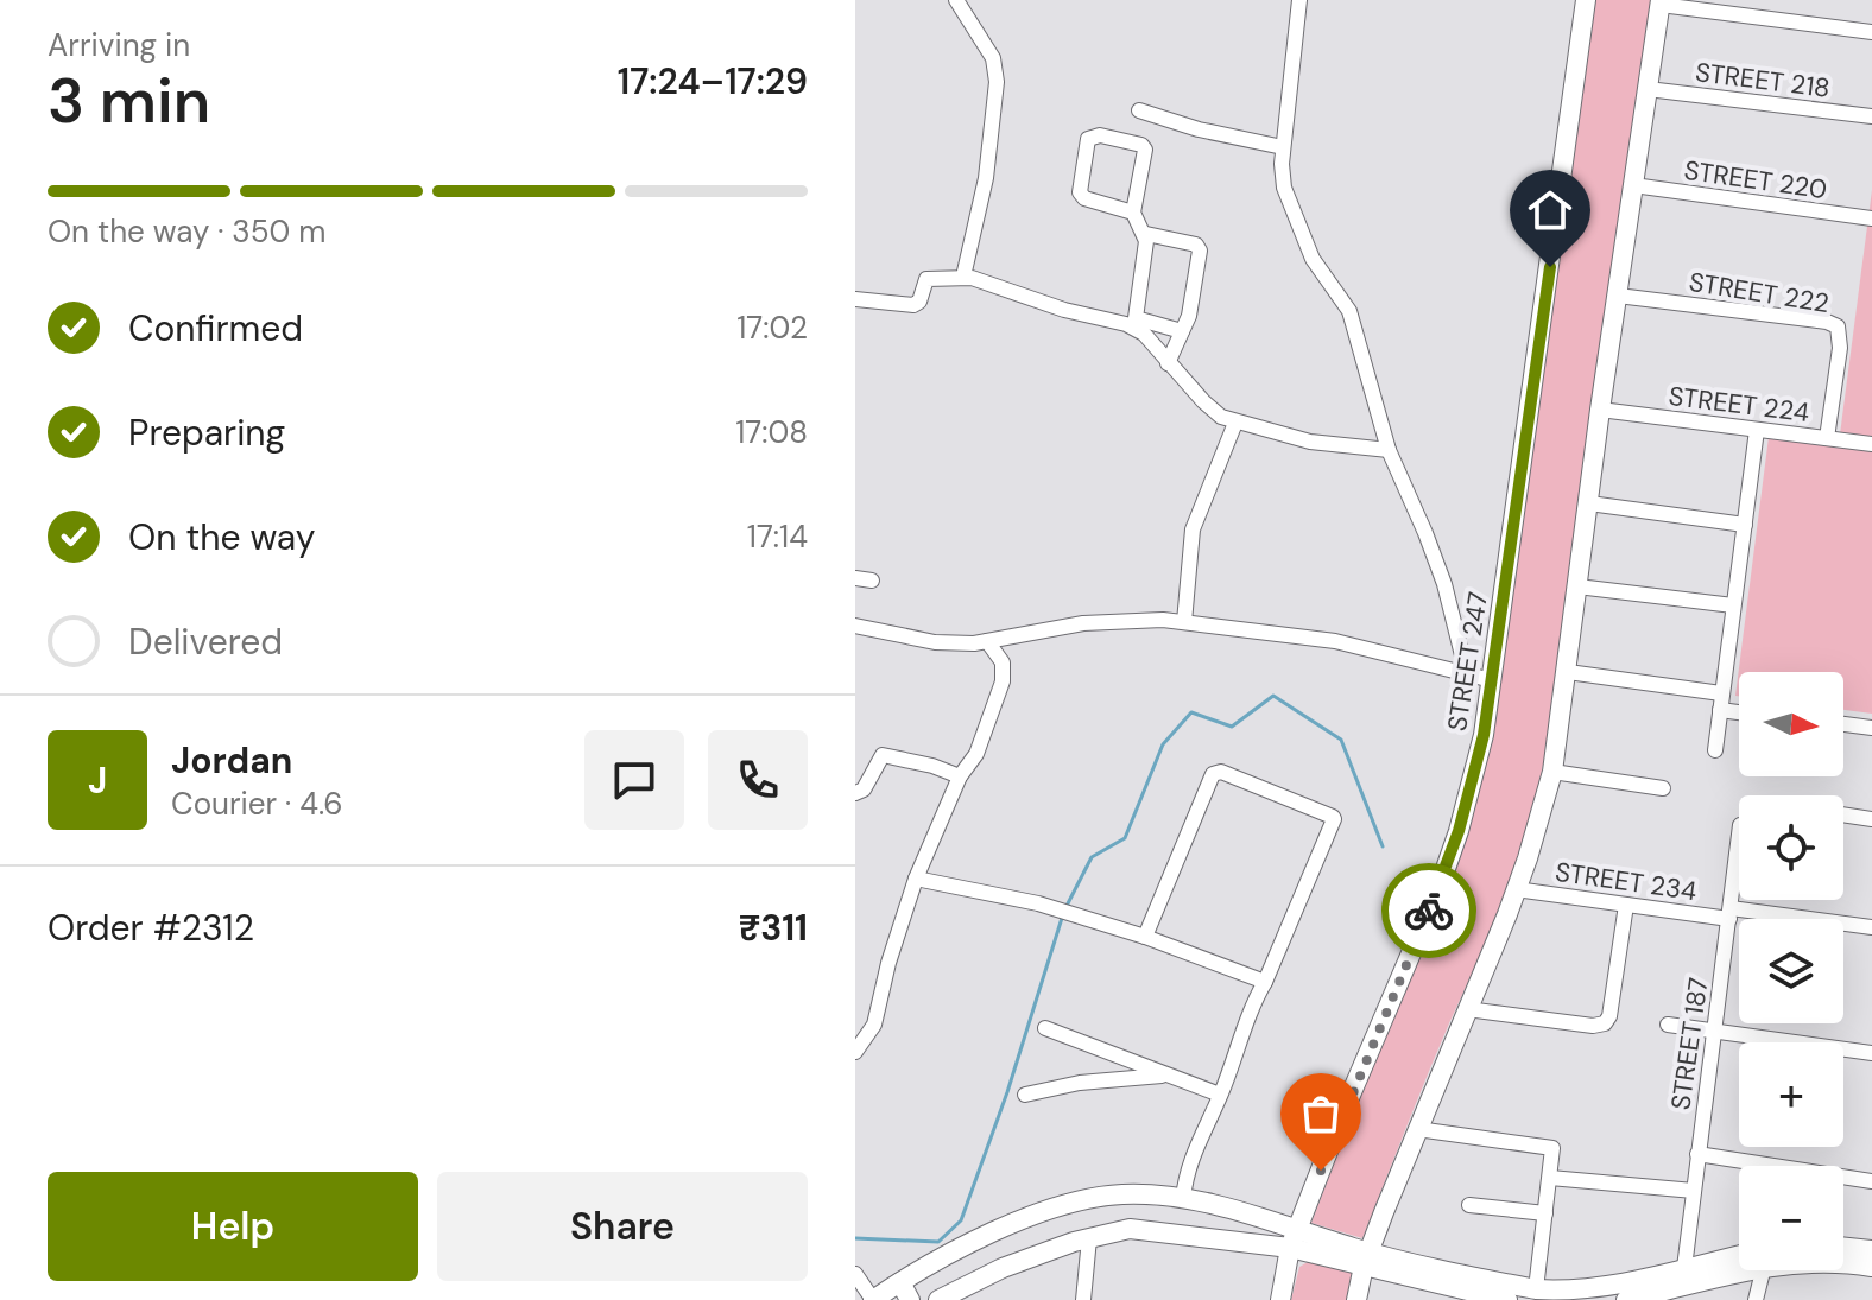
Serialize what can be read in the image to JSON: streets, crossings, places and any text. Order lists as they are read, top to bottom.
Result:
{
  "streets": {
    "street": [
      "STREET 218",
      "STREET 220",
      "STREET 222",
      "STREET 224",
      "STREET 247",
      "STREET 234",
      "STREET 187"
    ]
  },
  "crossings": [
    ["STREET 222", "STREET 224"],
    ["STREET 234", "STREET 187"]
  ],
  "north": "right",
  "page": {
    "heading": ["3 min", "Arriving in", "17:24–17:29"],
    "panel": [
      "Jordan",
      "Courier · 4.6",
      "Order #2312",
      "₹311"
    ],
    "bar": "On the way · 350 m",
    "list": [
      ["Confirmed", "17:02"],
      ["Preparing", "17:08"],
      ["On the way", "17:14"],
      "Delivered"
    ],
    "map_buttons": ["+", "−"],
    "round": "J",
    "buttons": ["Help", "Share"]
  }
}
